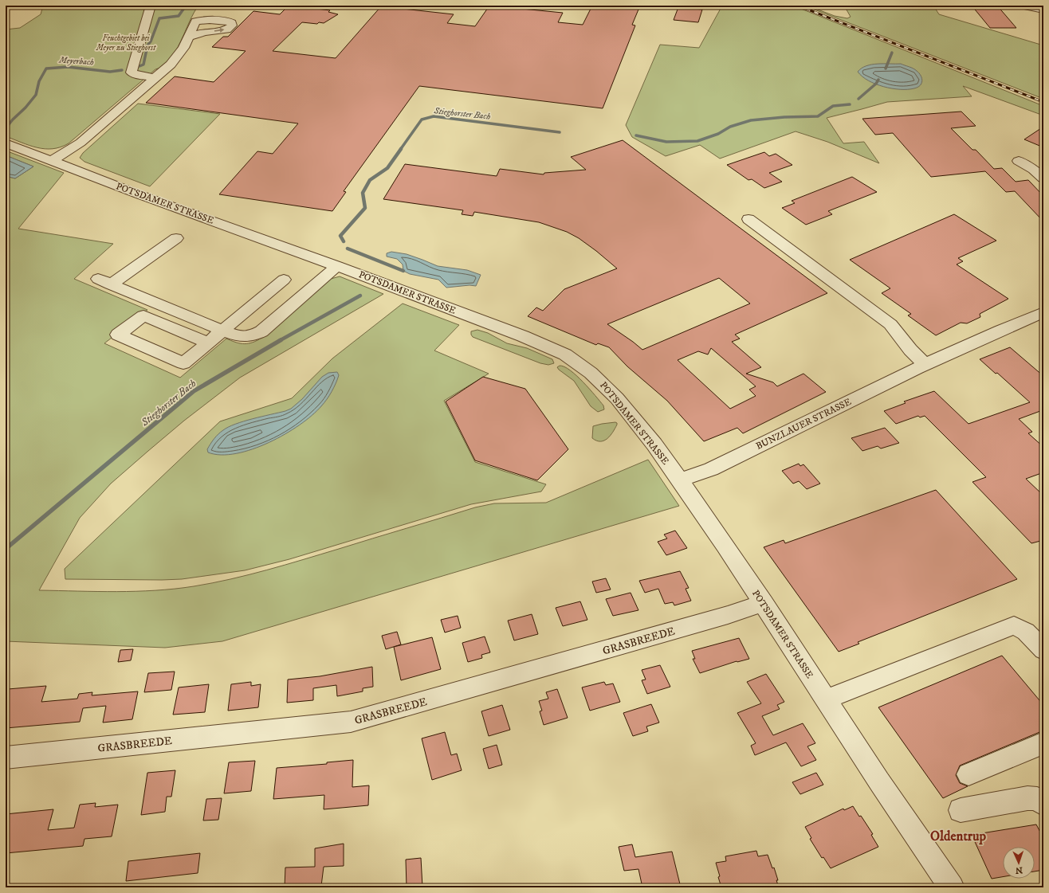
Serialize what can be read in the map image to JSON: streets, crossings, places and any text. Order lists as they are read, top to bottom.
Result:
{
  "streets": {
    "street": ["POTSDAMER STRASSE", "BUNZLAUER STRASSE", "GRASBREEDE"]
  },
  "crossings": [
    ["POTSDAMER STRASSE", "BUNZLAUER STRASSE"],
    ["POTSDAMER STRASSE", "GRASBREEDE"]
  ],
  "districts": ["Oldentrup"],
  "water": ["Meyerbach", "Stieghorster Bach"],
  "parks": ["Feuchtgebiet bei Meyer zu Stieghorst"],
  "north": "bottom"
}
